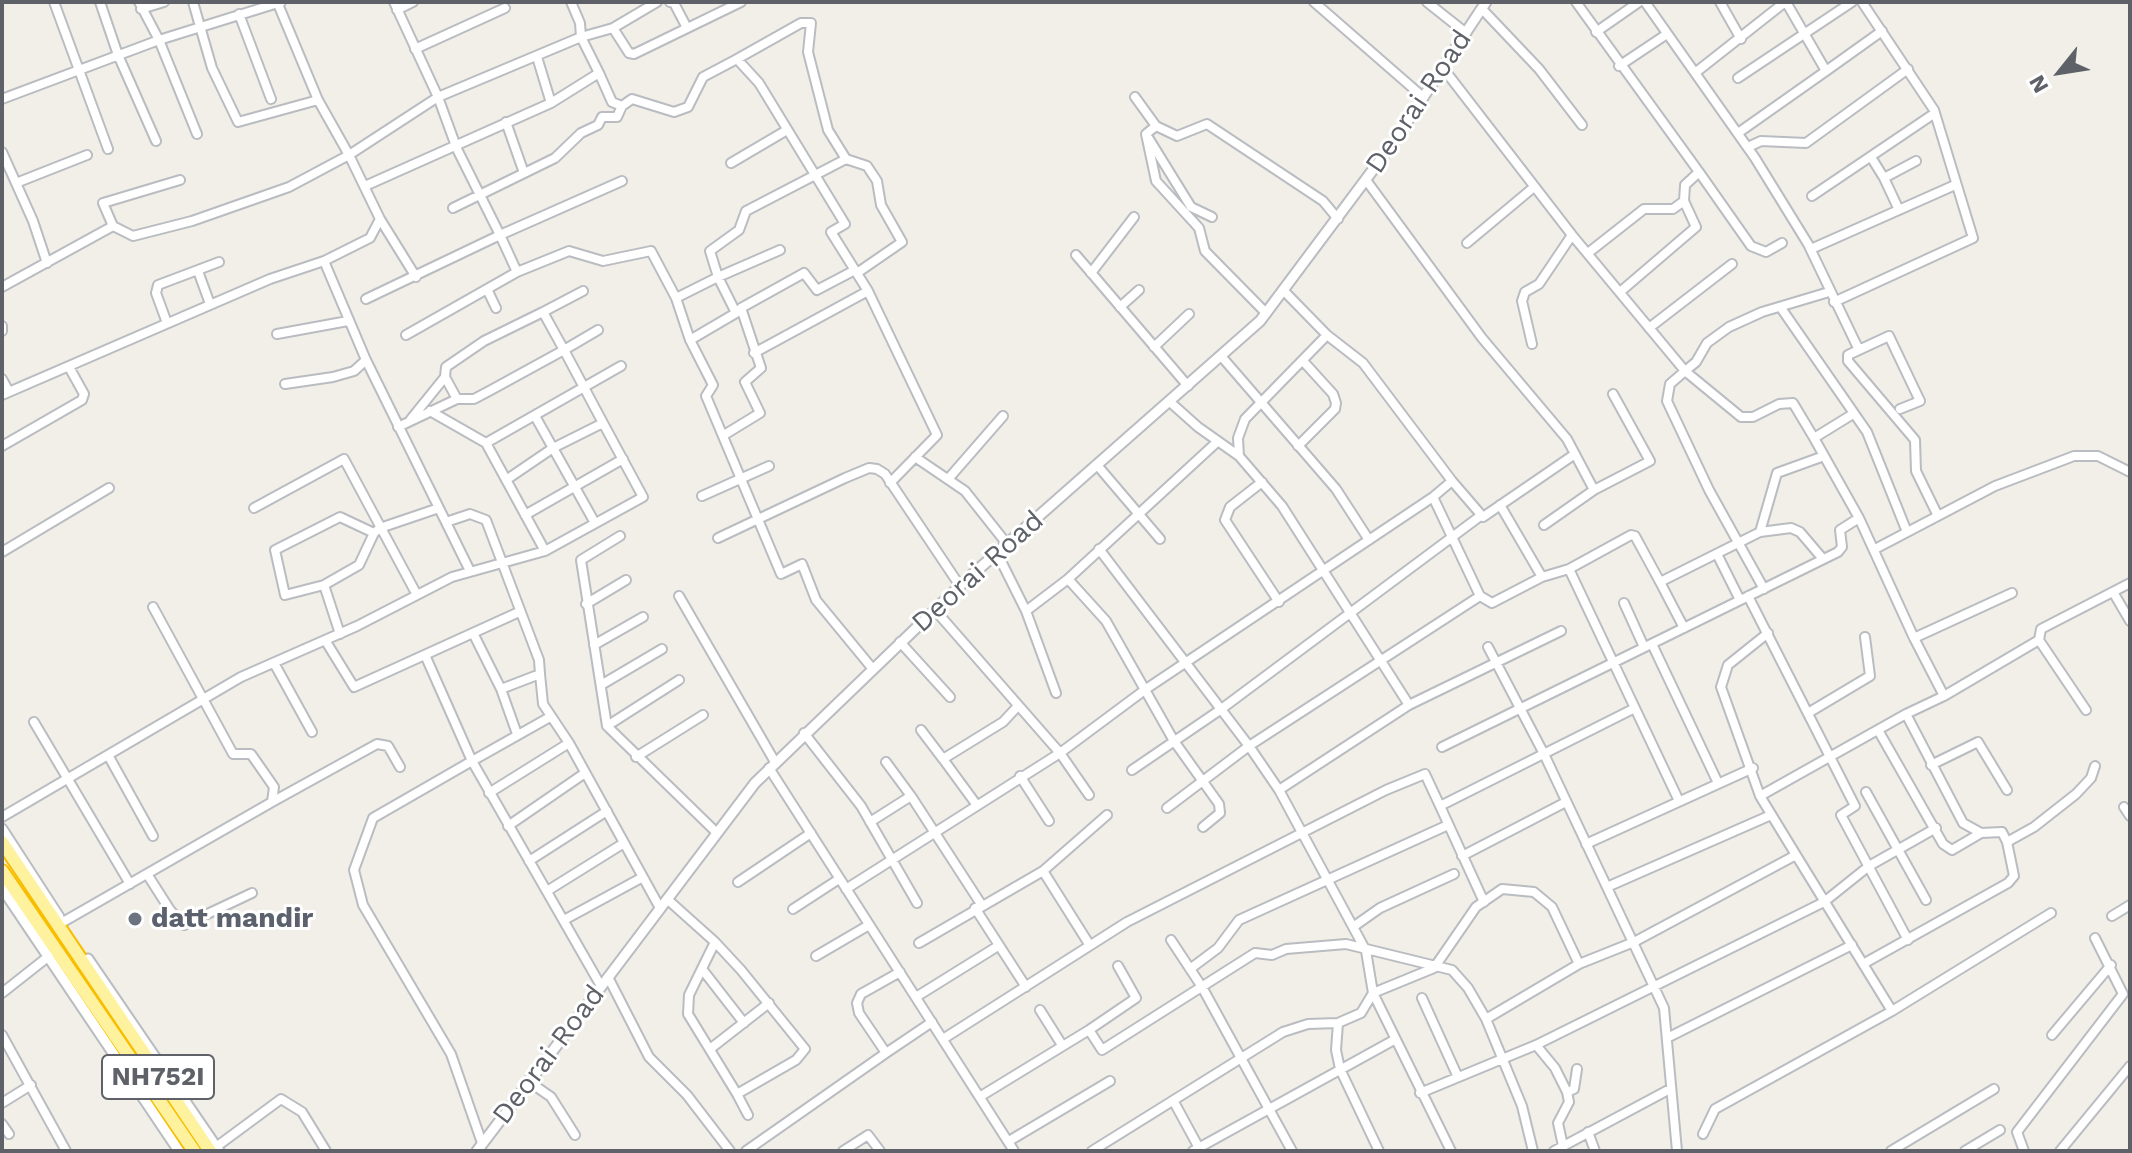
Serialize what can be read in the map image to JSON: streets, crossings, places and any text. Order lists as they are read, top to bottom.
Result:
{
  "streets": {
    "highway": ["NH752I"],
    "street": ["Deorai Road"]
  },
  "places": ["datt mandir"],
  "north": "bottom left"
}
